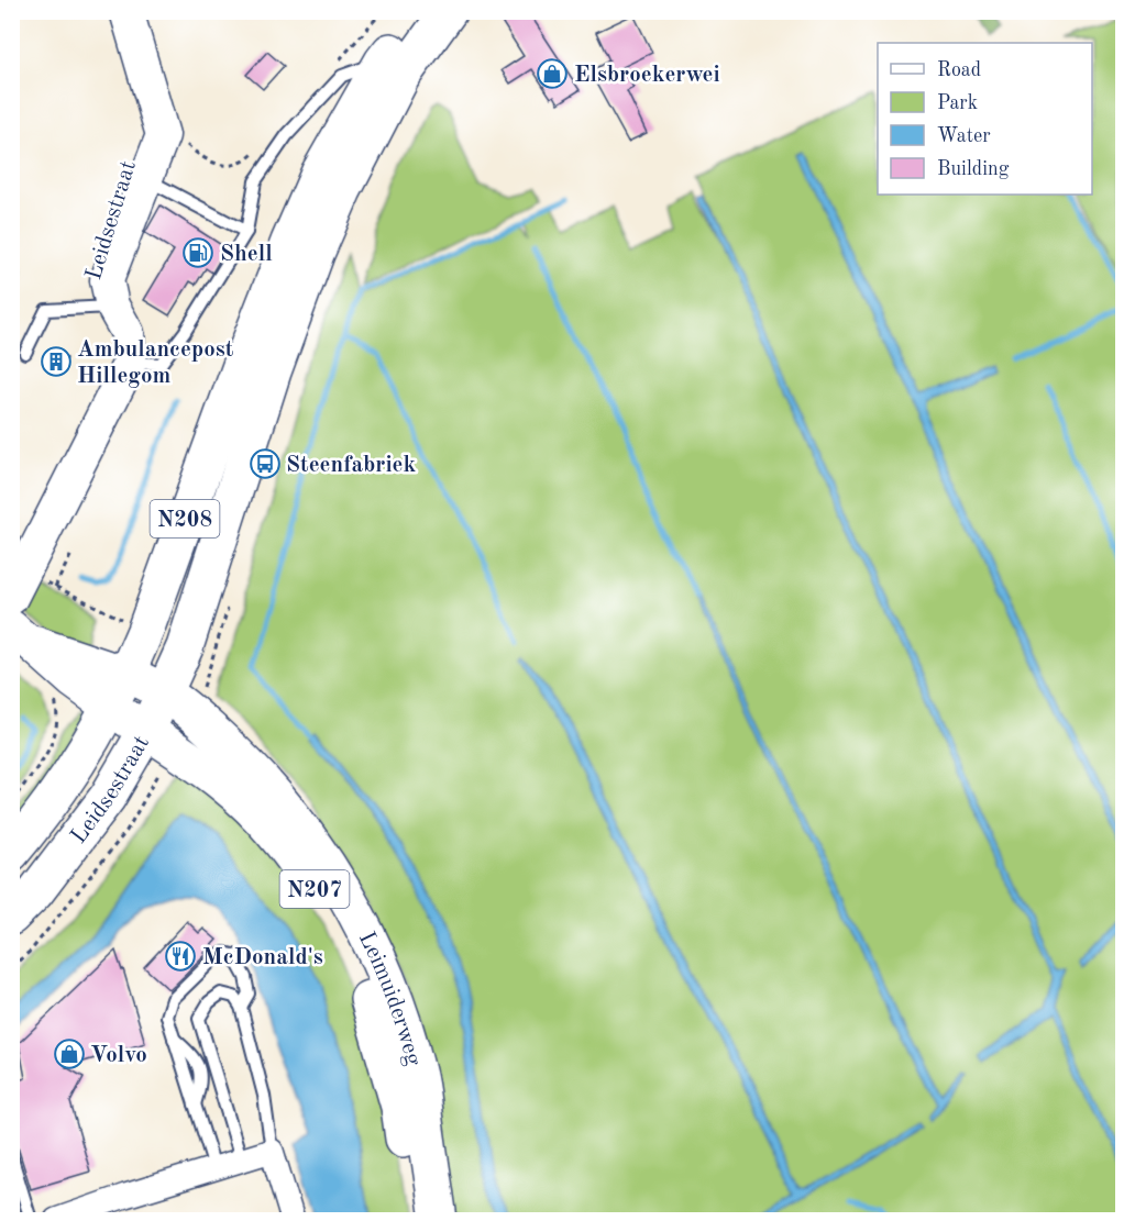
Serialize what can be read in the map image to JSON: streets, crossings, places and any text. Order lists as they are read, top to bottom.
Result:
{
  "streets": {
    "main road": [
      "Leidsestraat",
      "N208",
      "N207",
      "Leimuiderweg"
    ]
  },
  "crossings": [
    ["Leidsestraat", "N207"],
    ["Leidsestraat", "Leimuiderweg"],
    ["N207", "Leimuiderweg"]
  ],
  "places": {
    "shop": ["Elsbroekerwei", "Volvo"],
    "fuel station": ["Shell"],
    "building": ["Ambulancepost Hillegom"],
    "bus stop": ["Steenfabriek"],
    "restaurant": ["McDonald's"]
  },
  "legend": [
    "Road",
    "Park",
    "Water",
    "Building"
  ]
}
